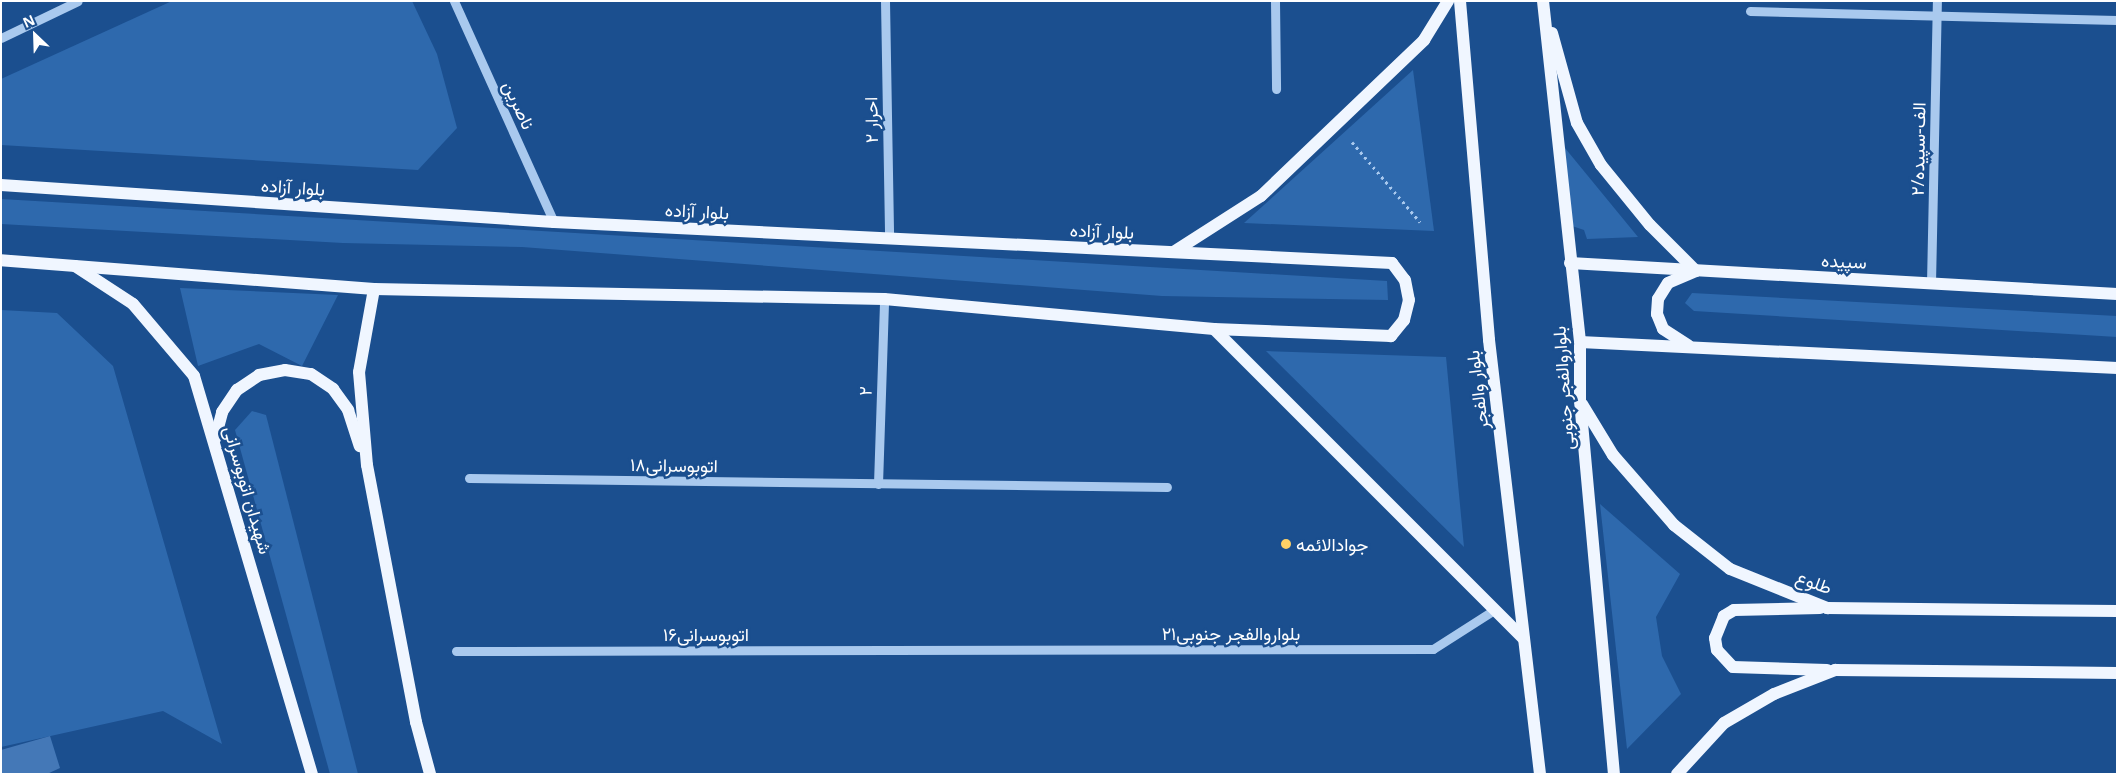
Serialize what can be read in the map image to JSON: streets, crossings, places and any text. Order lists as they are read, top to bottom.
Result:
{
  "streets": {
    "main road": [
      "بلوار آزاده",
      "سپیده",
      "بلواروالفجر جنوبی",
      "بلوار والفجر",
      "شهیدان اتوبوسرانی",
      "طلوع"
    ],
    "street": [
      "ناصرین",
      "۲ احرار",
      "۲/الف-سپیده",
      "۲",
      "اتوبوسرانی۱۸",
      "بلواروالفجر جنوبی۲۱",
      "اتوبوسرانی۱۶"
    ]
  },
  "crossings": [
    ["ناصرین", "بلوار آزاده"],
    ["۲ احرار", "بلوار آزاده"],
    ["۲/الف-سپیده", "سپیده"],
    ["سپیده", "بلواروالفجر جنوبی"],
    ["بلواروالفجر جنوبی", "طلوع"],
    ["۲", "اتوبوسرانی۱۸"],
    ["بلواروالفجر جنوبی۲۱", "اتوبوسرانی۱۶"]
  ],
  "places": ["جوادالائمه"],
  "north": "top left"
}
